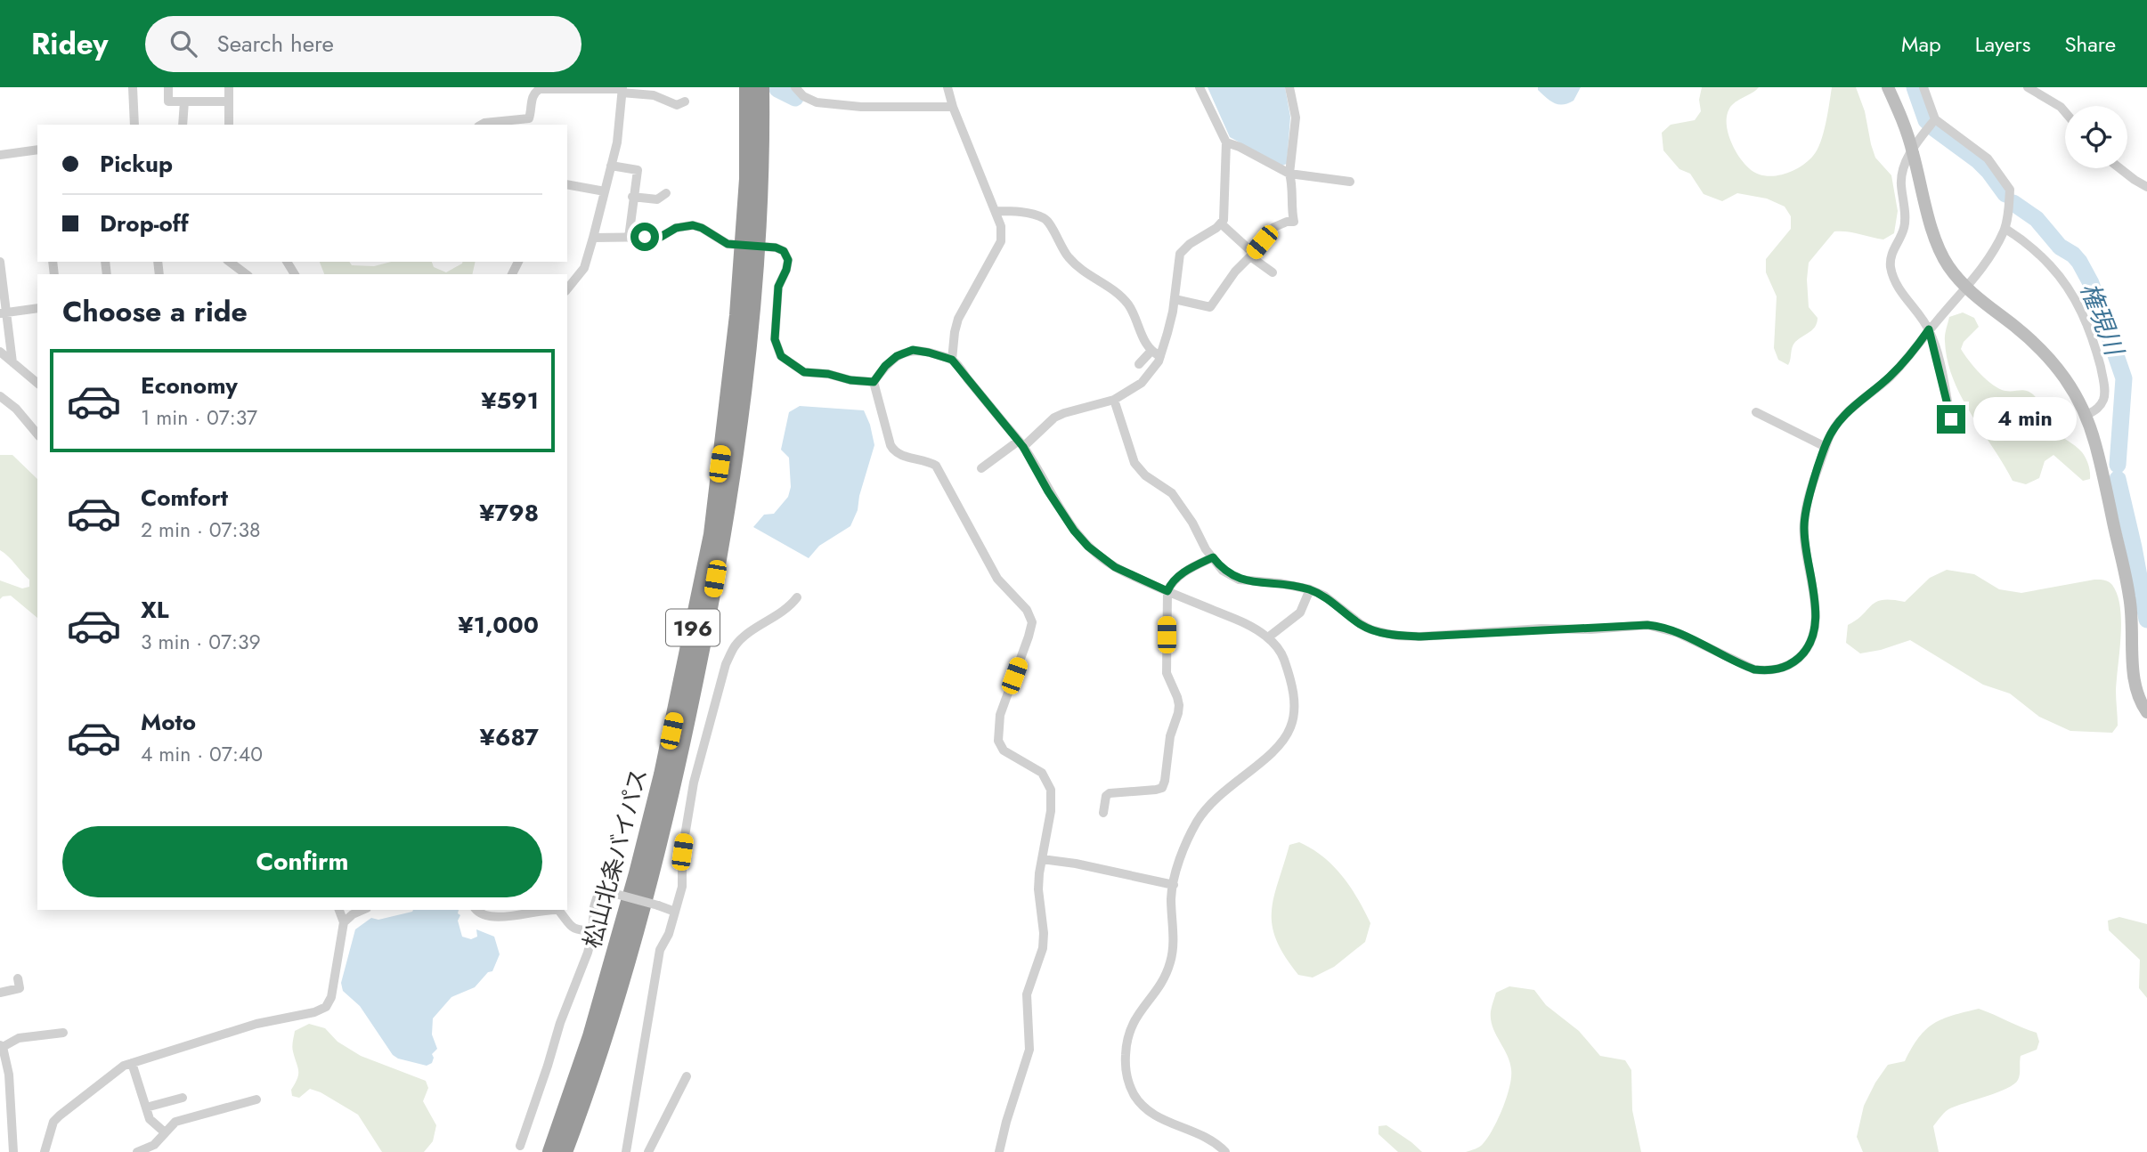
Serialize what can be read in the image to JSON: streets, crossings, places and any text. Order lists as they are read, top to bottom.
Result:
{
  "streets": {
    "highway": ["196", "松山北条バイパス"]
  },
  "water": ["権現川"],
  "page": {
    "header": "Ridey",
    "search": "Search here",
    "nav": ["Map", "Layers", "Share"],
    "banner": ["Pickup", "Drop-off"],
    "heading": "Choose a ride",
    "list": [
      {
        "name": "Economy",
        "note": "1 min · 07:37",
        "value": "¥591"
      },
      {
        "name": "Comfort",
        "note": "2 min · 07:38",
        "value": "¥798"
      },
      {
        "name": "XL",
        "note": "3 min · 07:39",
        "value": "¥1,000"
      },
      {
        "name": "Moto",
        "note": "4 min · 07:40",
        "value": "¥687"
      }
    ],
    "bubble": "4 min",
    "buttons": "Confirm"
  }
}
